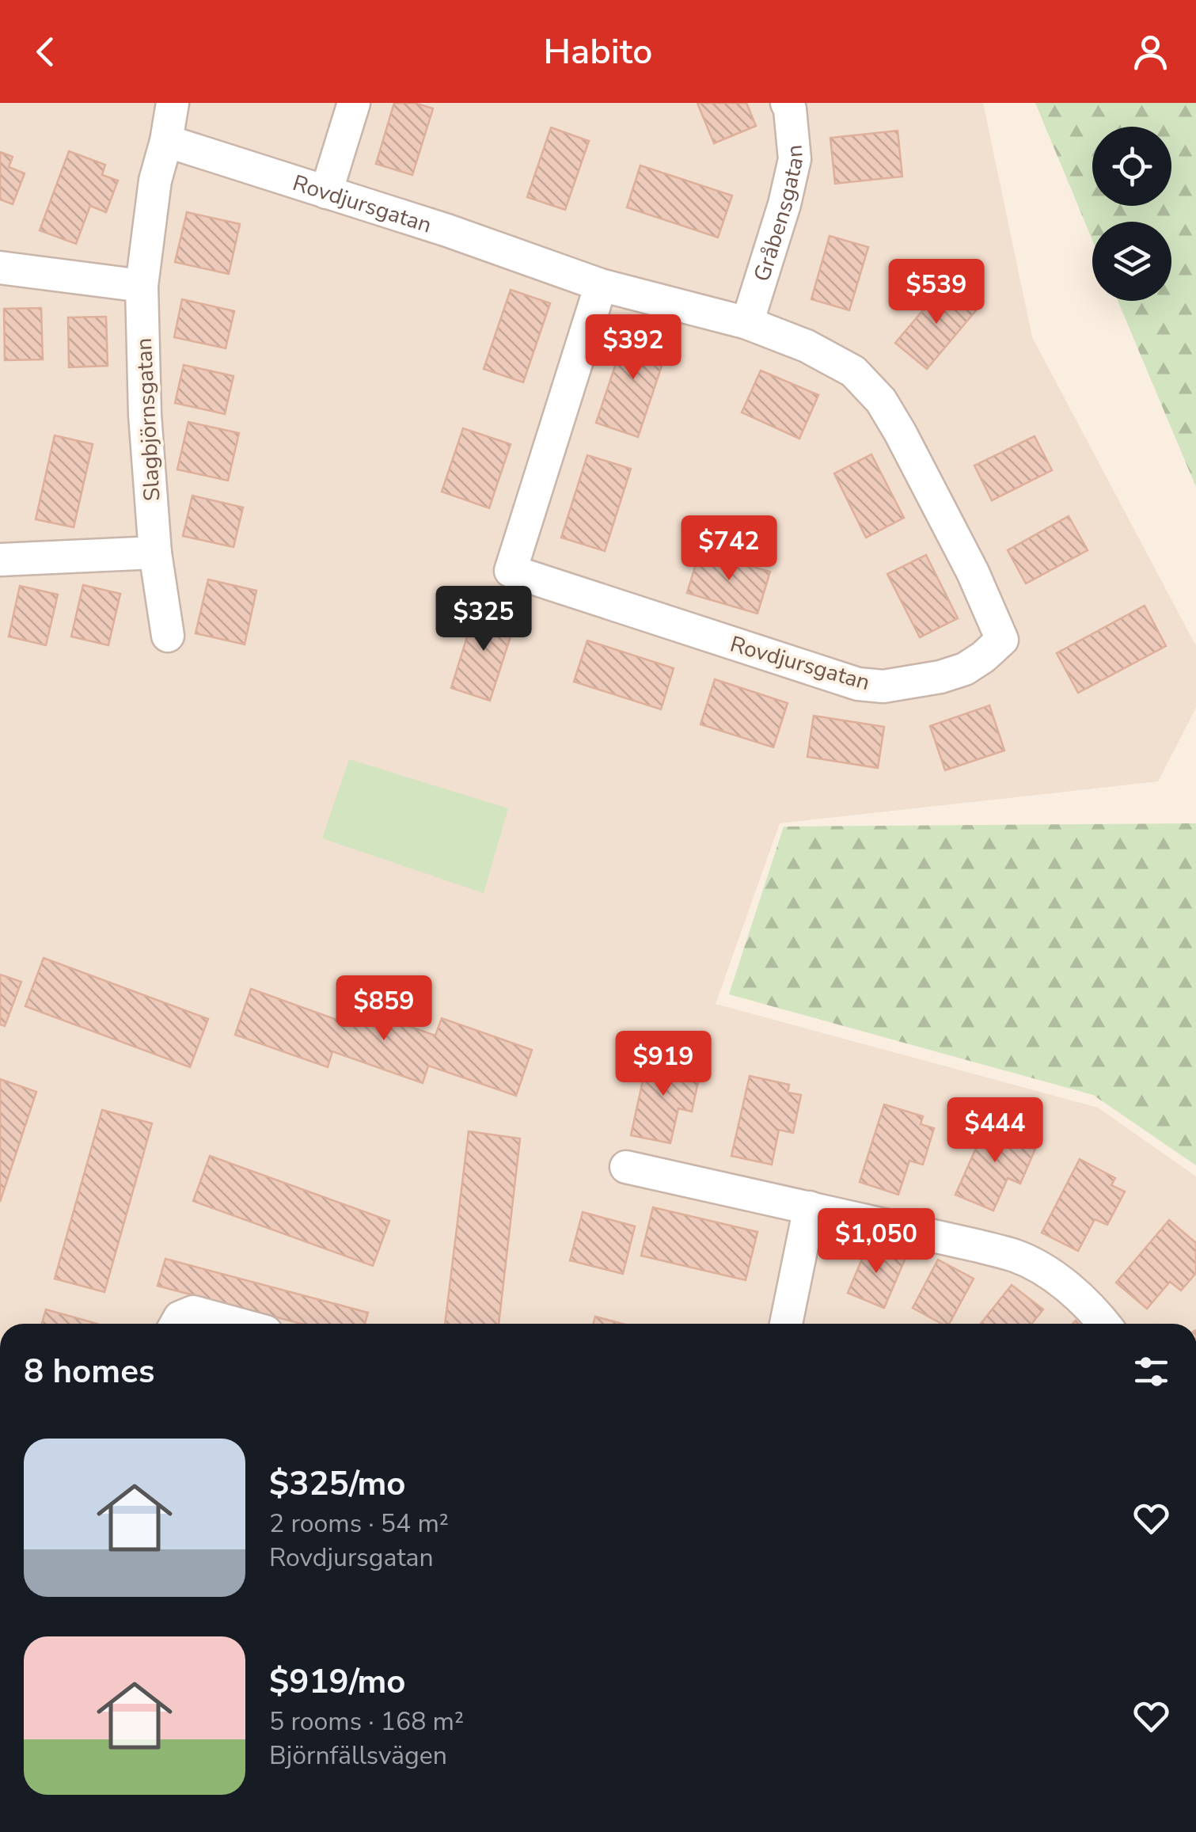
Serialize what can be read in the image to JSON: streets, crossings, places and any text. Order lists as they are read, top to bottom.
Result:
{
  "streets": {
    "street": ["Rovdjursgatan", "Gråbensgatan", "Slagbjörnsgatan"]
  },
  "crossings": [
    ["Rovdjursgatan", "Gråbensgatan"],
    ["Rovdjursgatan", "Slagbjörnsgatan"]
  ],
  "page": {
    "header": "Habito",
    "price": [
      "$539",
      "$392",
      "$742",
      "$325",
      "$859",
      "$919",
      "$444",
      "$1,050"
    ],
    "heading": "8 homes",
    "list": [
      {
        "name": "$325/mo",
        "note": "2 rooms · 54 m² · Rovdjursgatan"
      },
      {
        "name": "$919/mo",
        "note": "5 rooms · 168 m² · Björnfällsvägen"
      }
    ]
  }
}
